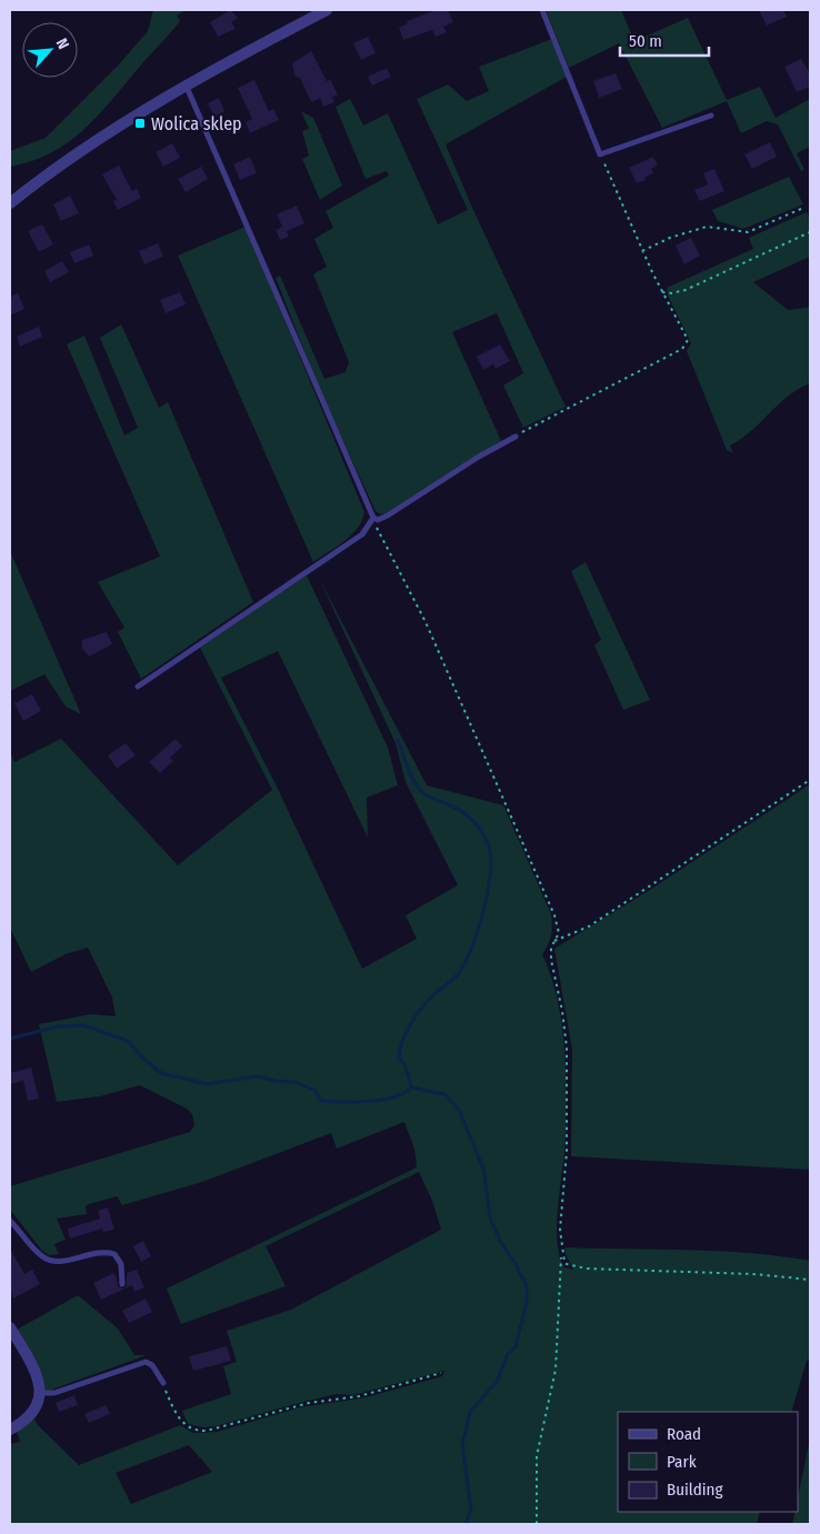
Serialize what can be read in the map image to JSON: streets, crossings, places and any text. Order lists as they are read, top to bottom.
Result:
{
  "places": {
    "transit": ["Wolica sklep"]
  },
  "legend": ["Road", "Park", "Building"],
  "scale_bar": "50 m",
  "north": "top right"
}
